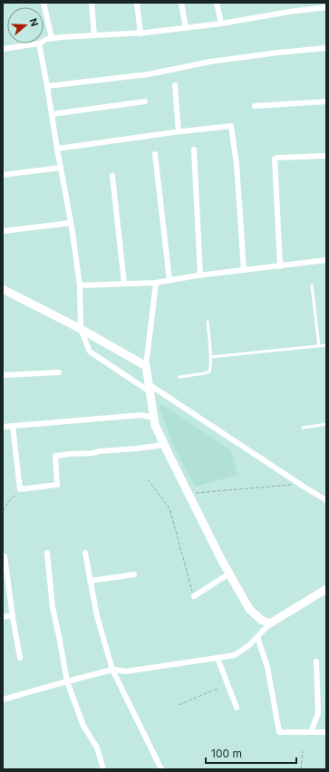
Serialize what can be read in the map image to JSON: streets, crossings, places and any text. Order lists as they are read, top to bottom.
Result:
{
  "scale_bar": "100 m",
  "north": "right"
}
